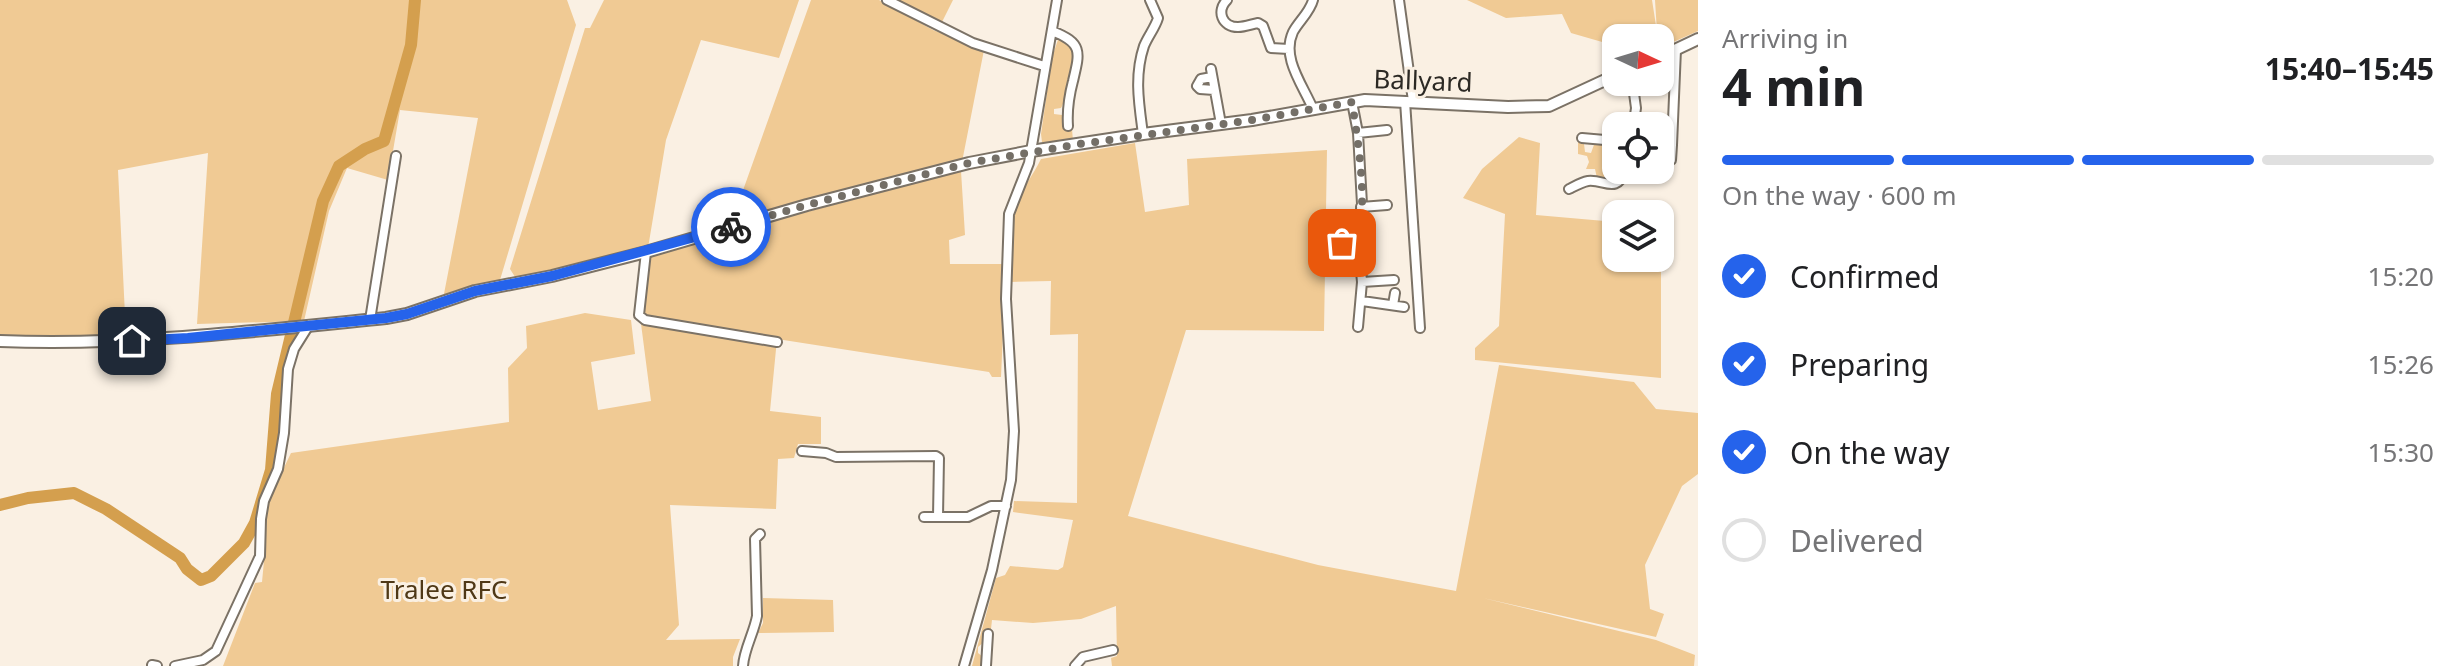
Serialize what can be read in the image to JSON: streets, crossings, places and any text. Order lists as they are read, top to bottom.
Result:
{
  "streets": {
    "street": ["Ballyard"]
  },
  "parks": ["Tralee RFC"],
  "north": "right",
  "page": {
    "heading": ["4 min", "Arriving in", "15:40–15:45"],
    "bar": "On the way · 600 m",
    "list": [
      ["Confirmed", "15:20"],
      ["Preparing", "15:26"],
      ["On the way", "15:30"],
      "Delivered"
    ]
  }
}
